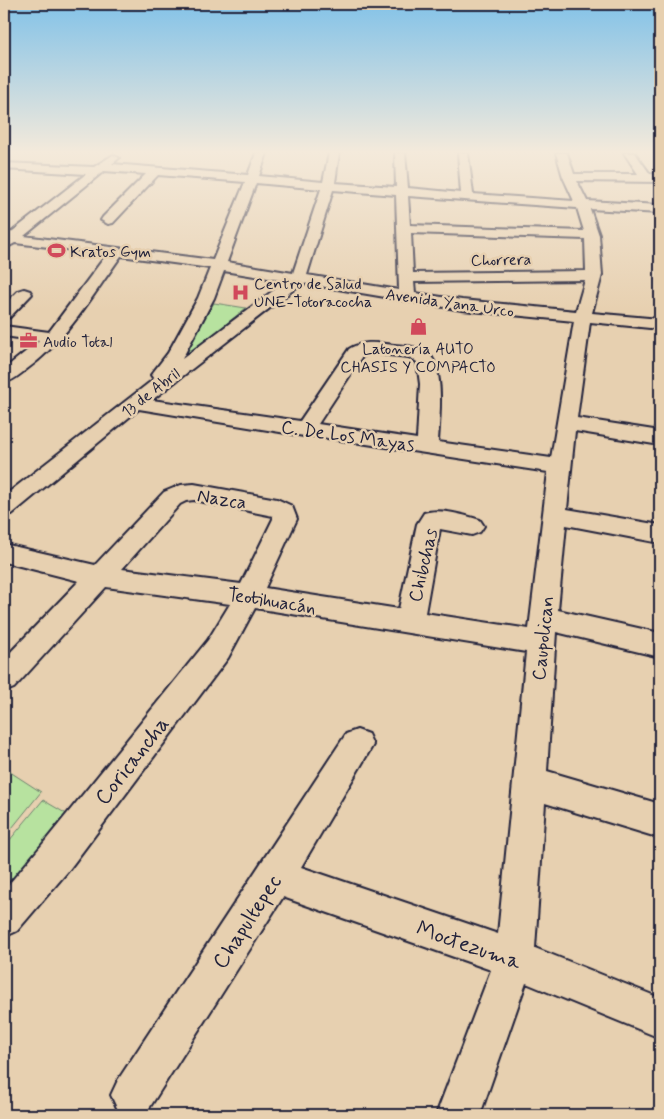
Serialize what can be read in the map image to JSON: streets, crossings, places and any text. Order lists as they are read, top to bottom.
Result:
{
  "streets": {
    "street": [
      "Chorrera",
      "Avenida Yana Urco",
      "13 de Abril",
      "C. De Los Mayas",
      "Nazca",
      "Chibchas",
      "Teotihuacán",
      "Caupolican",
      "Coricancha",
      "Chapultepec",
      "Moctezuma"
    ]
  },
  "crossings": [
    ["Chorrera", "Caupolican"],
    ["Avenida Yana Urco", "13 de Abril"],
    ["Avenida Yana Urco", "Caupolican"],
    ["13 de Abril", "C. De Los Mayas"],
    ["C. De Los Mayas", "Caupolican"],
    ["Nazca", "Teotihuacán"],
    ["Nazca", "Coricancha"],
    ["Chibchas", "Teotihuacán"],
    ["Teotihuacán", "Caupolican"],
    ["Teotihuacán", "Coricancha"],
    ["Caupolican", "Moctezuma"],
    ["Chapultepec", "Moctezuma"]
  ],
  "places": {
    "sports": ["Kratos Gym"],
    "hospital": ["Centro de Salud UNE-Totoracocha"],
    "shop": ["Latonería AUTO CHASIS Y COMPACTO"],
    "office": ["Audio Total"]
  }
}
